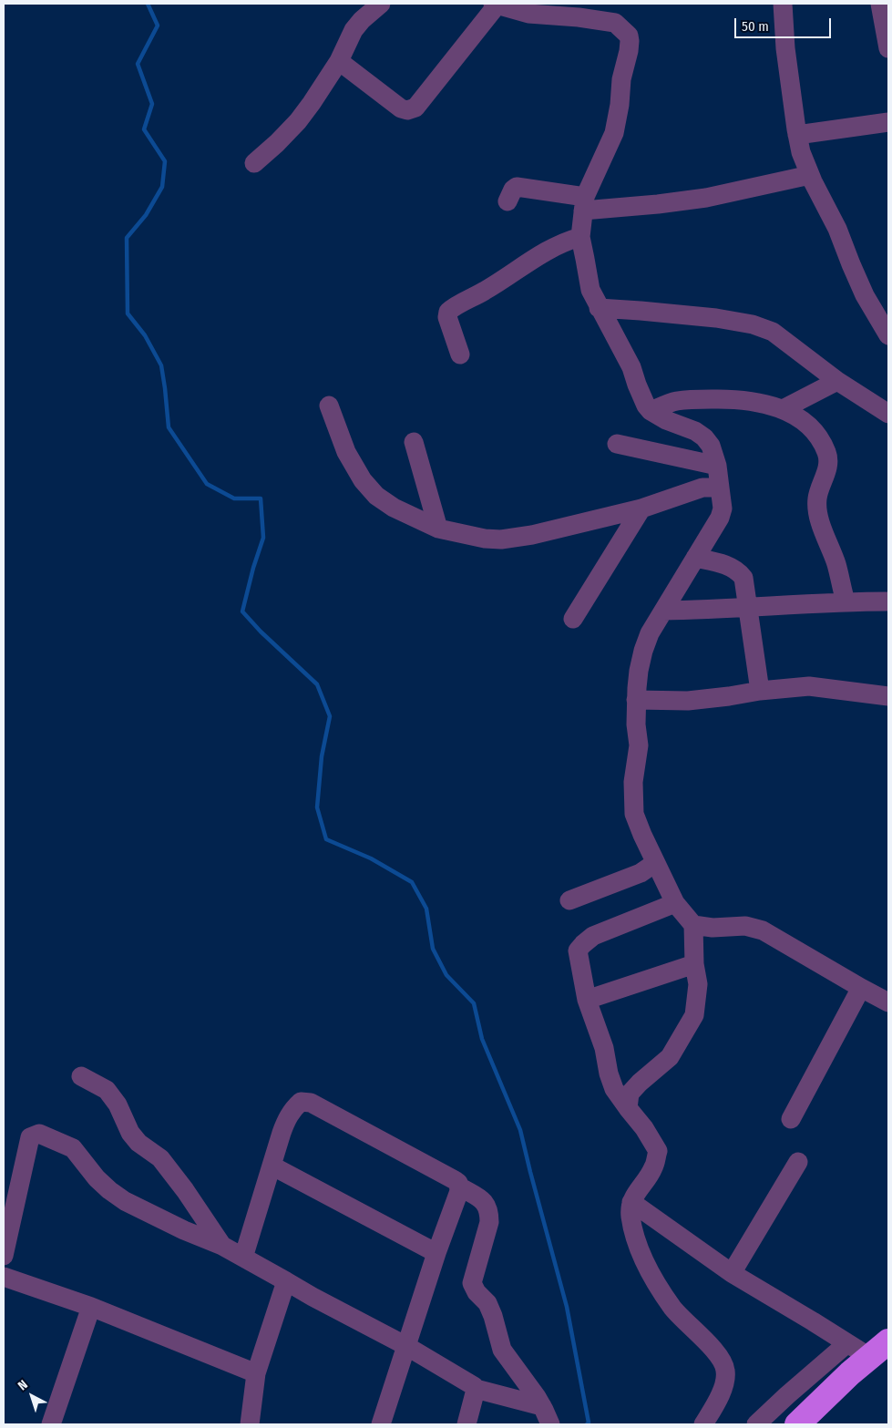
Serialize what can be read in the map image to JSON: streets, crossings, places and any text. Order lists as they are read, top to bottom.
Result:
{
  "scale_bar": "50 m",
  "north": "top left"
}
